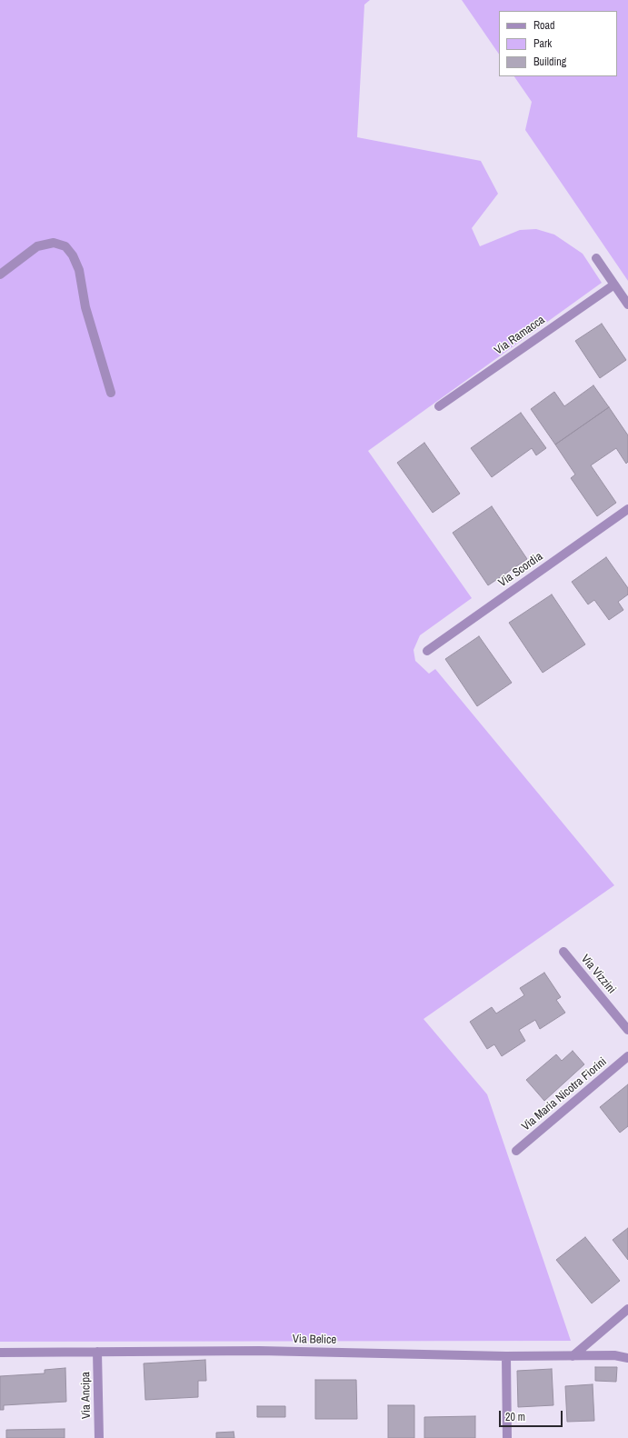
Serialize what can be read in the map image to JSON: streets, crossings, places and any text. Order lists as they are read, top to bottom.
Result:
{
  "streets": {
    "street": [
      "Via Ramacca",
      "Via Scordia",
      "Via Vizzini",
      "Via Maria Nicotra Fiorini",
      "Via Belice",
      "Via Ancipa"
    ]
  },
  "crossings": [
    ["Via Belice", "Via Ancipa"]
  ],
  "legend": ["Road", "Park", "Building"],
  "scale_bar": "20 m"
}
